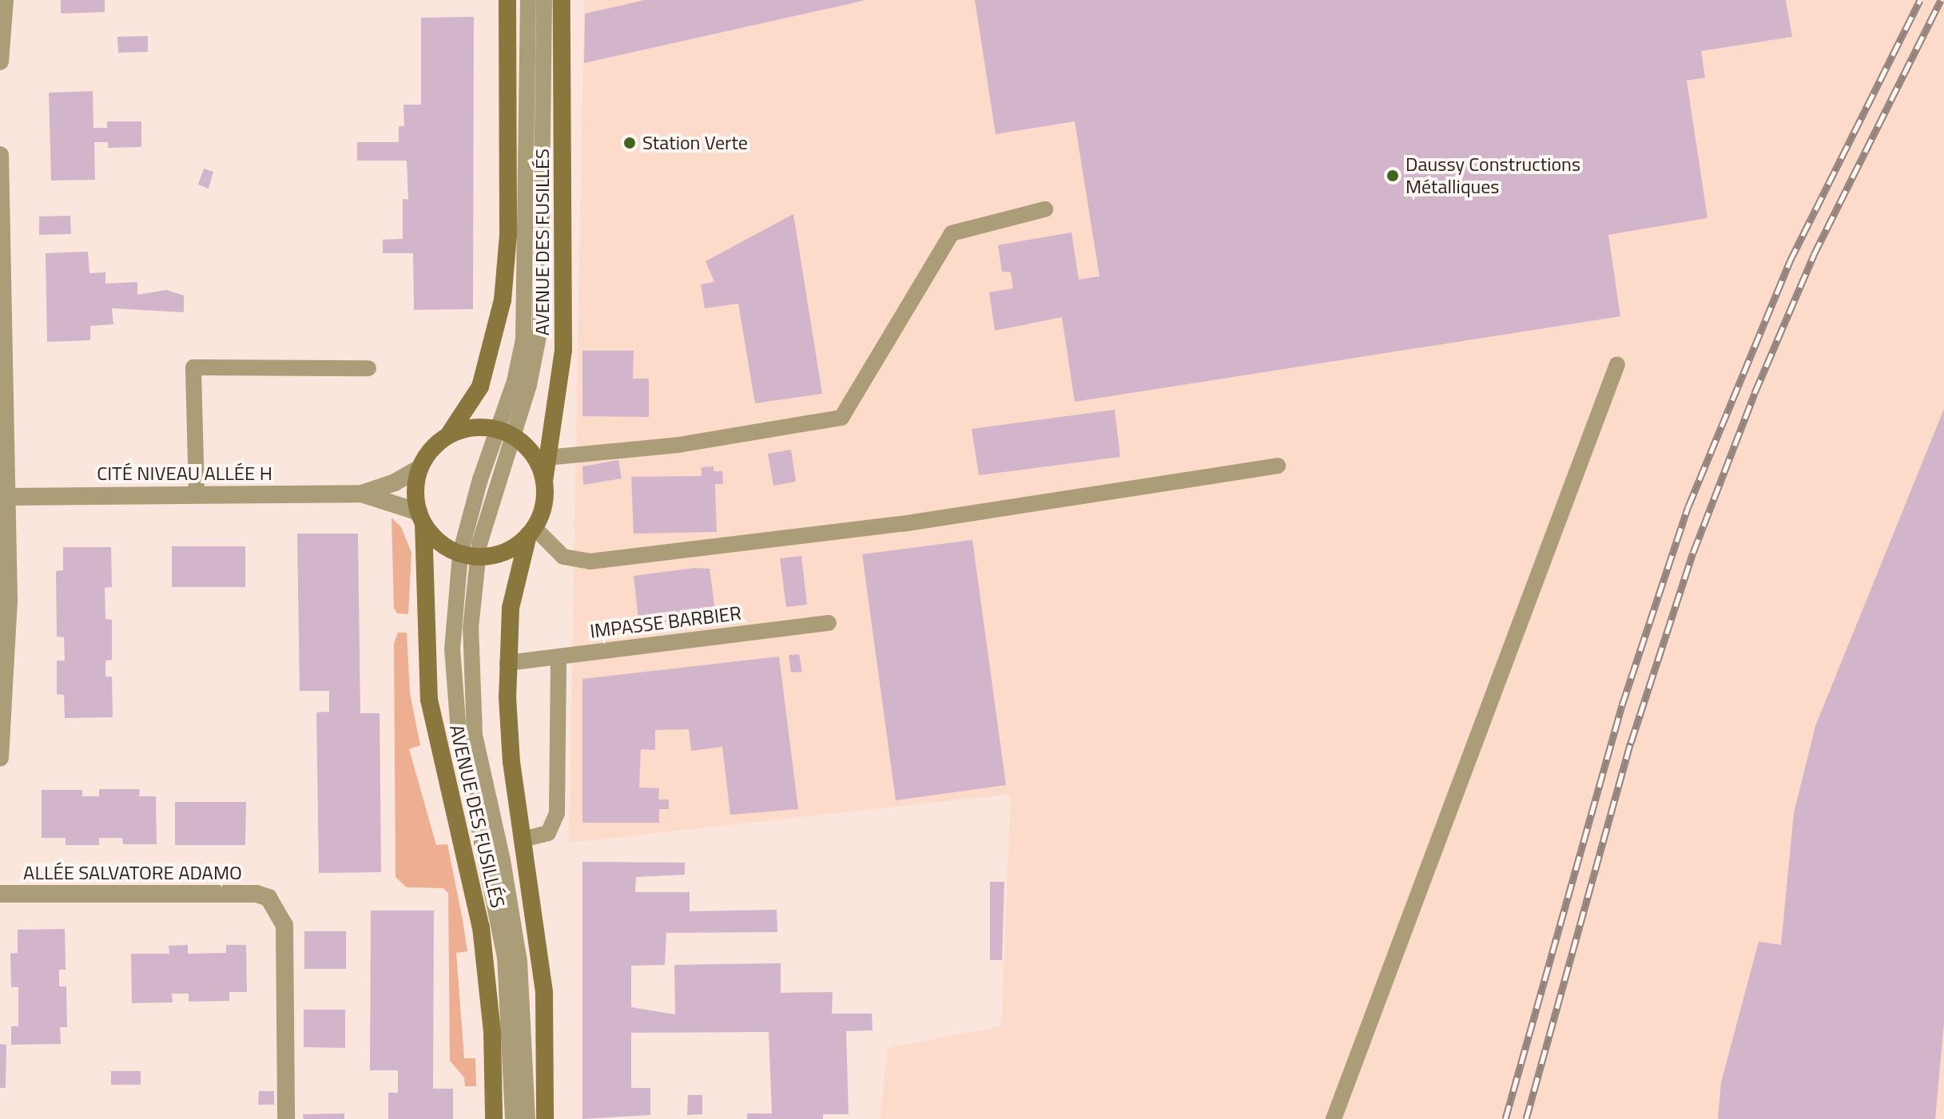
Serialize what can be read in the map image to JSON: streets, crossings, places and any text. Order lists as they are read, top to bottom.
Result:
{
  "streets": {
    "main road": ["AVENUE DES FUSILLÉS"],
    "street": ["CITÉ NIVEAU ALLÉE H", "ALLÉE SALVATORE ADAMO"],
    "lane": ["IMPASSE BARBIER"]
  },
  "crossings": [
    ["AVENUE DES FUSILLÉS", "CITÉ NIVEAU ALLÉE H"],
    ["AVENUE DES FUSILLÉS", "IMPASSE BARBIER"]
  ],
  "places": ["Station Verte", "Daussy Constructions Métalliques"]
}
